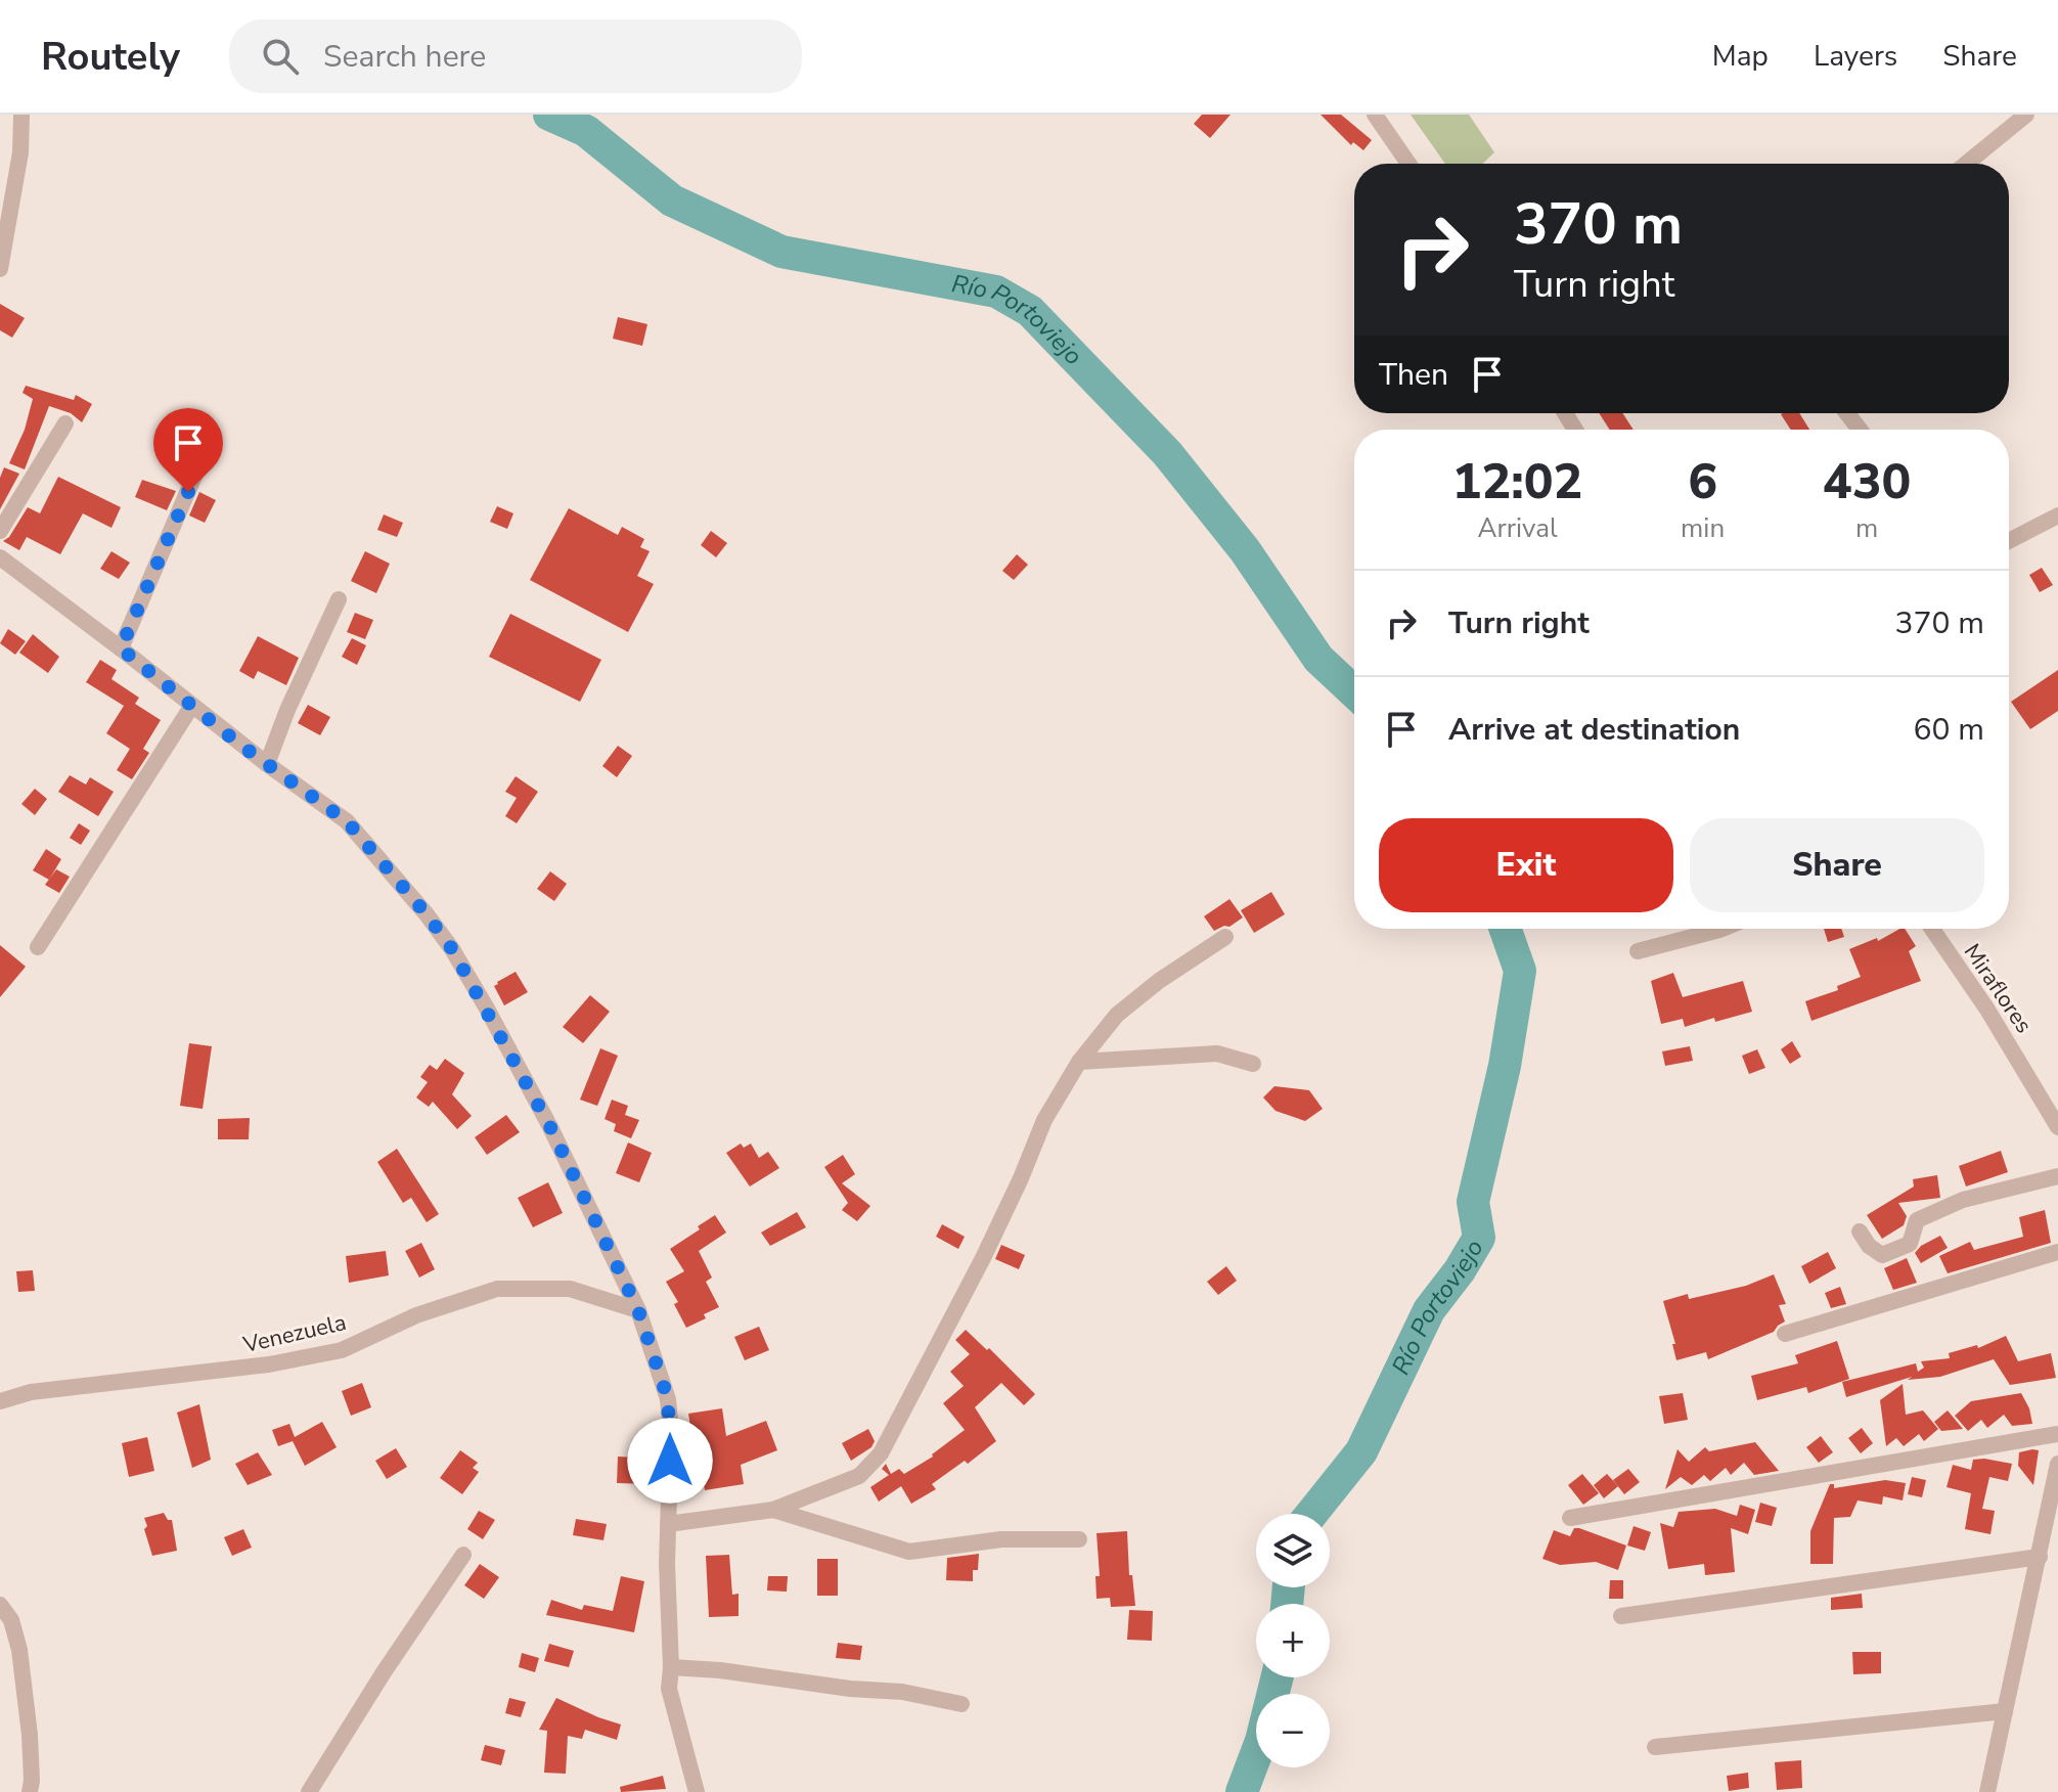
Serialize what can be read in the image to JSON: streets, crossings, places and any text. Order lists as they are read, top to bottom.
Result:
{
  "streets": {
    "street": ["Miraflores", "Venezuela"]
  },
  "water": ["Río Portoviejo"],
  "page": {
    "header": "Routely",
    "search": "Search here",
    "nav": ["Map", "Layers", "Share"],
    "turn": ["370 m", "Turn right"],
    "then": "Then",
    "eta": [
      "12:02",
      "Arrival",
      "6",
      "min",
      "430",
      "m"
    ],
    "list": [
      {
        "name": "Turn right",
        "value": "370 m"
      },
      {
        "name": "Arrive at destination",
        "value": "60 m"
      }
    ],
    "buttons": ["Exit", "Share"],
    "map_buttons": ["+", "−"]
  }
}
